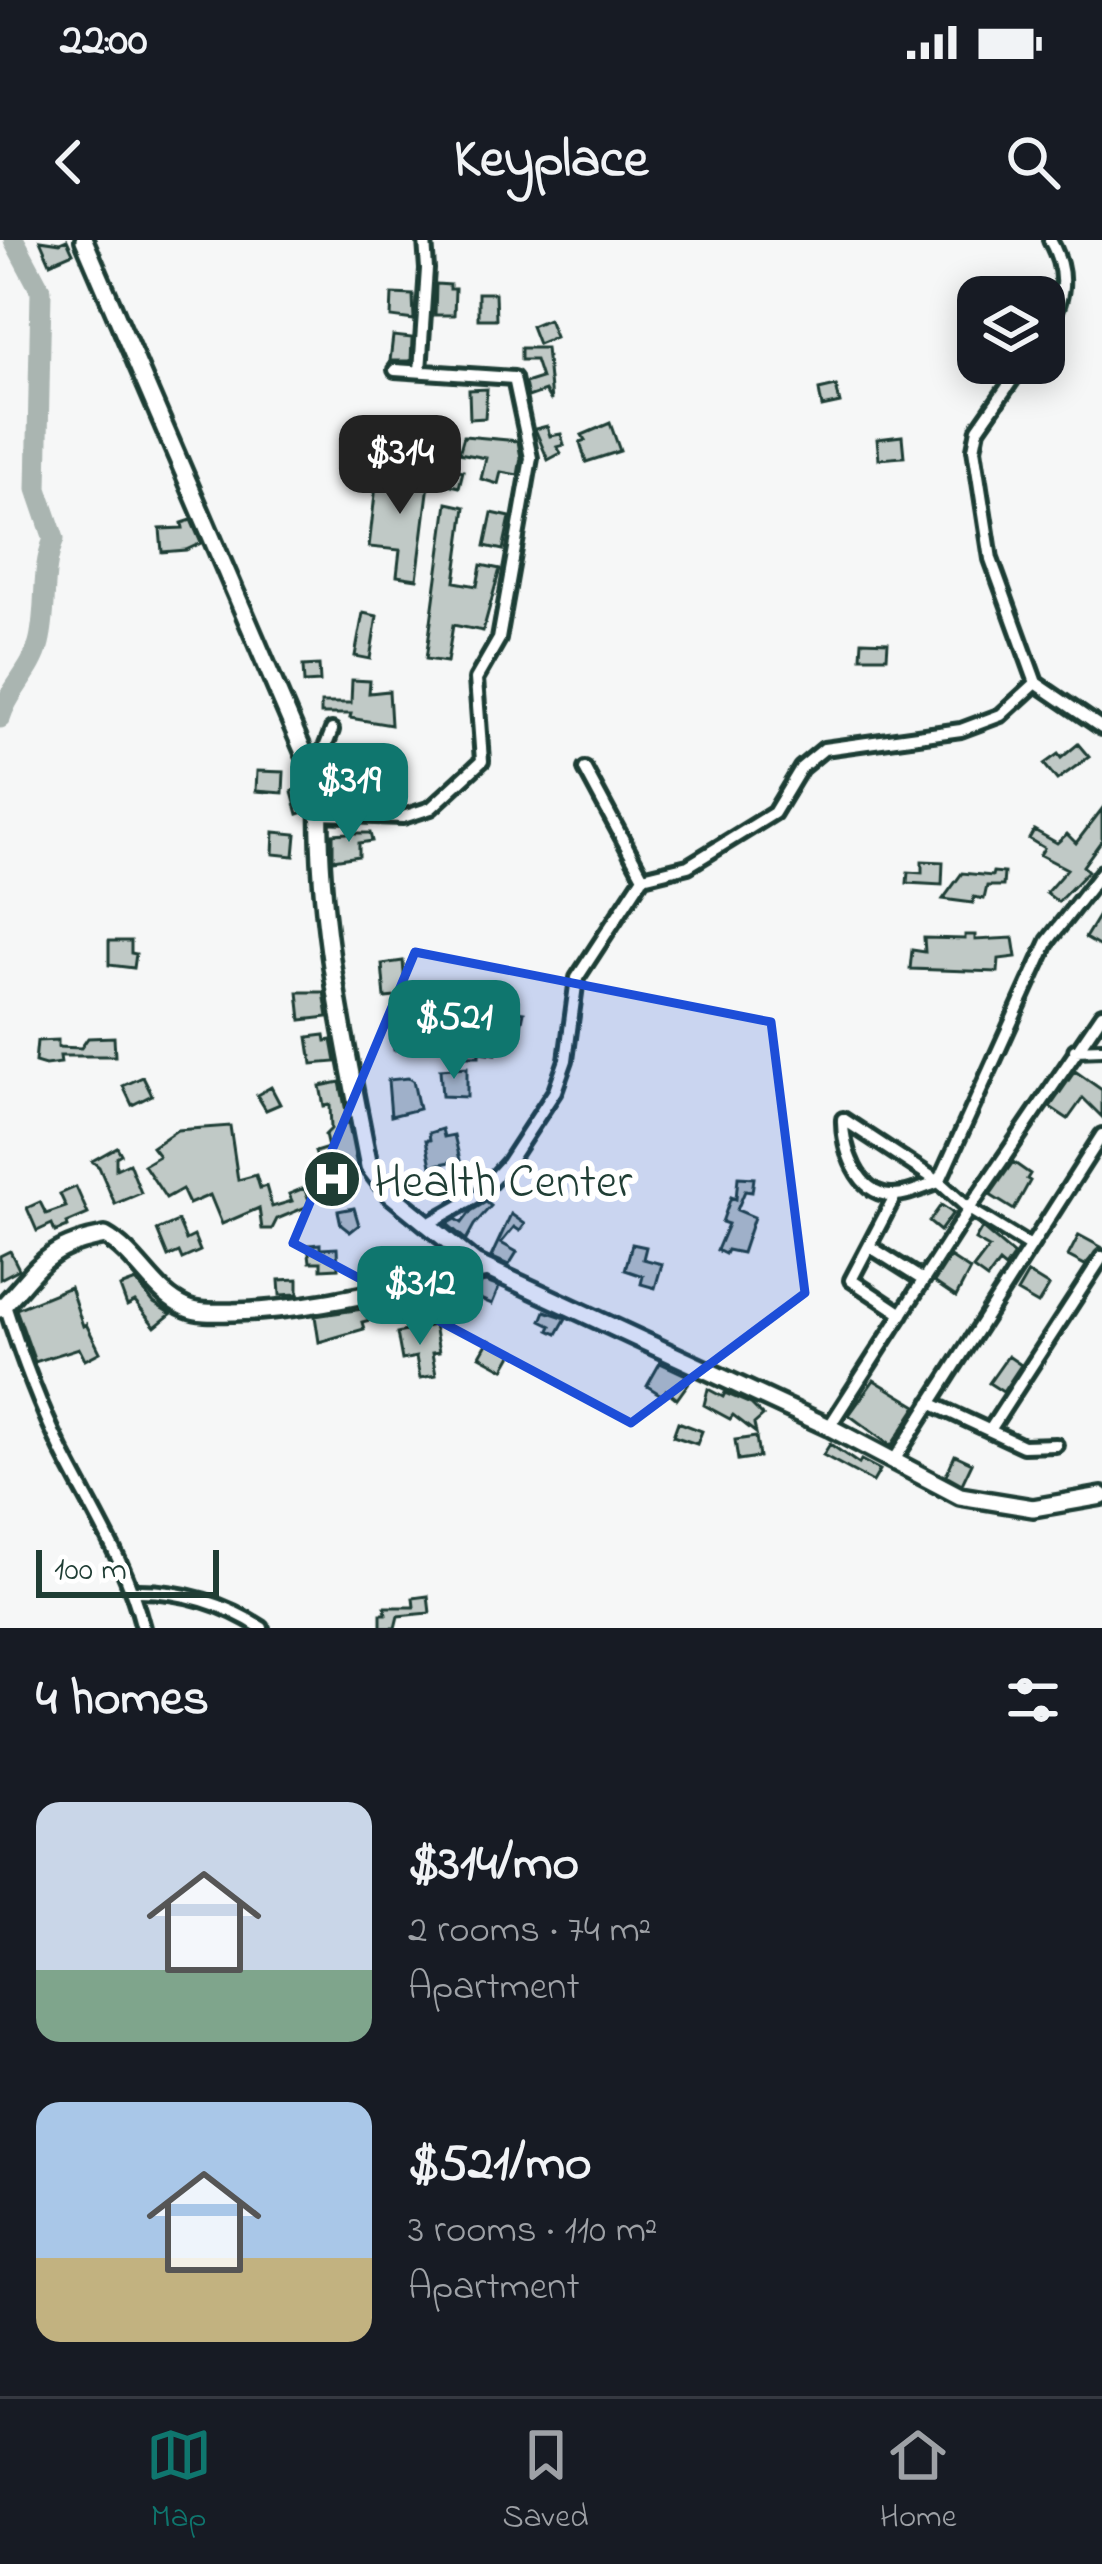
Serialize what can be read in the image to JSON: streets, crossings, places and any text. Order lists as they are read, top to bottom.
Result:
{
  "places": {
    "hospital": ["Health Center"]
  },
  "scale_bar": "100 m",
  "page": {
    "status": "22:00",
    "header": "Keyplace",
    "price": [
      "$314",
      "$319",
      "$521",
      "$312"
    ],
    "scale": "100 m",
    "heading": "4 homes",
    "list": [
      {
        "name": "$314/mo",
        "note": "2 rooms · 74 m² · Apartment"
      },
      {
        "name": "$521/mo",
        "note": "3 rooms · 110 m² · Apartment"
      }
    ],
    "tabs": ["Map", "Saved", "Home"]
  }
}
